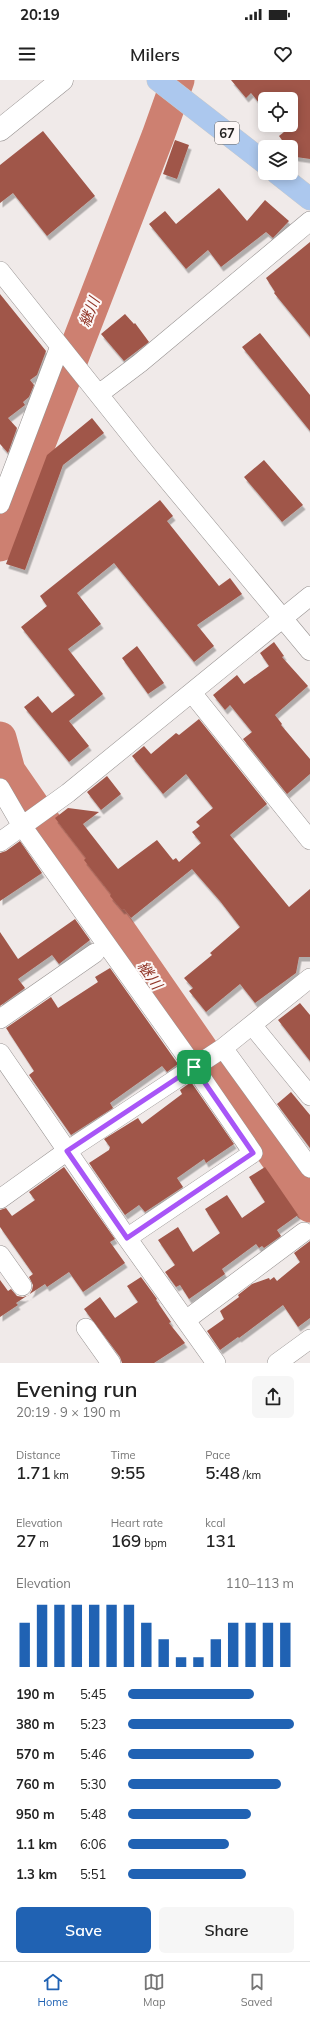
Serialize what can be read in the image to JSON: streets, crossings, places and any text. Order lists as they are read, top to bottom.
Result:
{
  "streets": {
    "main road": ["67"]
  },
  "water": ["継川"],
  "page": {
    "status": "20:19",
    "header": "Milers",
    "heading": ["Evening run", "20:19 · 9 × 190 m"],
    "stats": [
      ["Distance", "1.71 km"],
      ["Time", "9:55"],
      ["Pace", "5:48 /km"],
      ["Elevation", "27 m"],
      ["Heart rate", "169 bpm"],
      ["kcal", "131"]
    ],
    "chart": ["Elevation", "110–113 m"],
    "list": [
      {
        "name": "190 m",
        "note": "5:45"
      },
      {
        "name": "380 m",
        "note": "5:23"
      },
      {
        "name": "570 m",
        "note": "5:46"
      },
      {
        "name": "760 m",
        "note": "5:30"
      },
      {
        "name": "950 m",
        "note": "5:48"
      },
      {
        "name": "1.1 km",
        "note": "6:06"
      },
      {
        "name": "1.3 km",
        "note": "5:51"
      }
    ],
    "buttons": ["Save", "Share"],
    "tabs": ["Home", "Map", "Saved"]
  }
}
